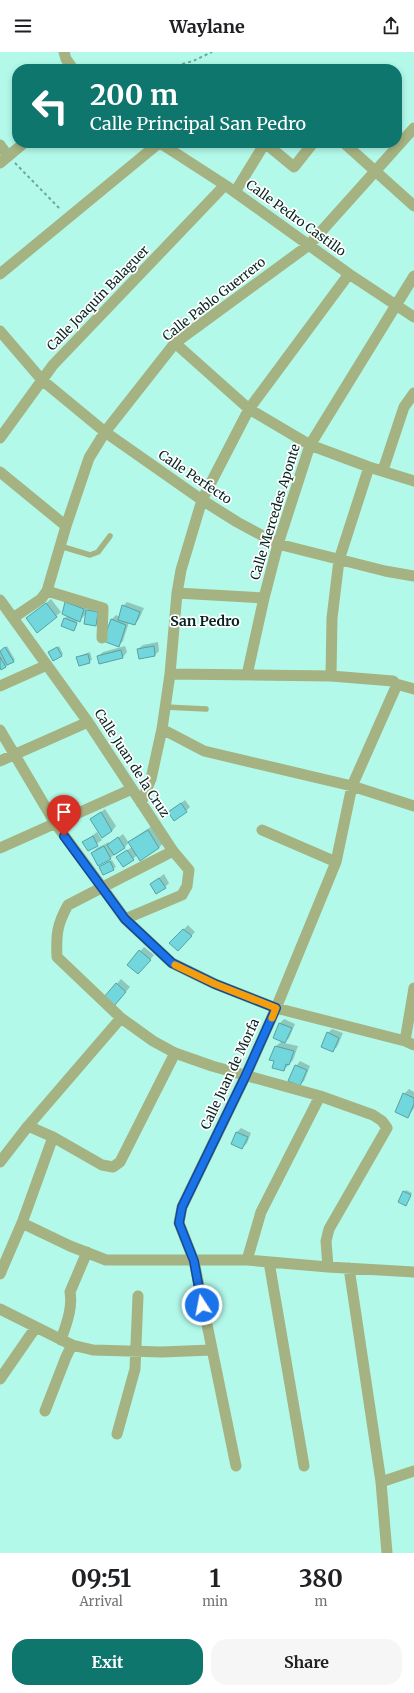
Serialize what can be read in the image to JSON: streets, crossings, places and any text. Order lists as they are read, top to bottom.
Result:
{
  "streets": {
    "street": [
      "Calle Pedro Castillo",
      "Calle Joaquín Balaguer",
      "Calle Pablo Guerrero",
      "Calle Perfecto",
      "Calle Mercedes Aponte",
      "Calle Juan de la Cruz",
      "Calle Juan de Morfa"
    ]
  },
  "crossings": [
    ["Calle Pedro Castillo", "Calle Joaquín Balaguer"],
    ["Calle Pedro Castillo", "Calle Pablo Guerrero"],
    ["Calle Pedro Castillo", "Calle Mercedes Aponte"],
    ["Calle Joaquín Balaguer", "Calle Perfecto"],
    ["Calle Pablo Guerrero", "Calle Perfecto"],
    ["Calle Perfecto", "Calle Mercedes Aponte"]
  ],
  "districts": ["San Pedro"],
  "page": {
    "header": "Waylane",
    "turn": ["200 m", "Calle Principal San Pedro"],
    "eta": [
      "09:51",
      "Arrival",
      "1",
      "min",
      "380",
      "m"
    ],
    "buttons": ["Exit", "Share"]
  }
}
